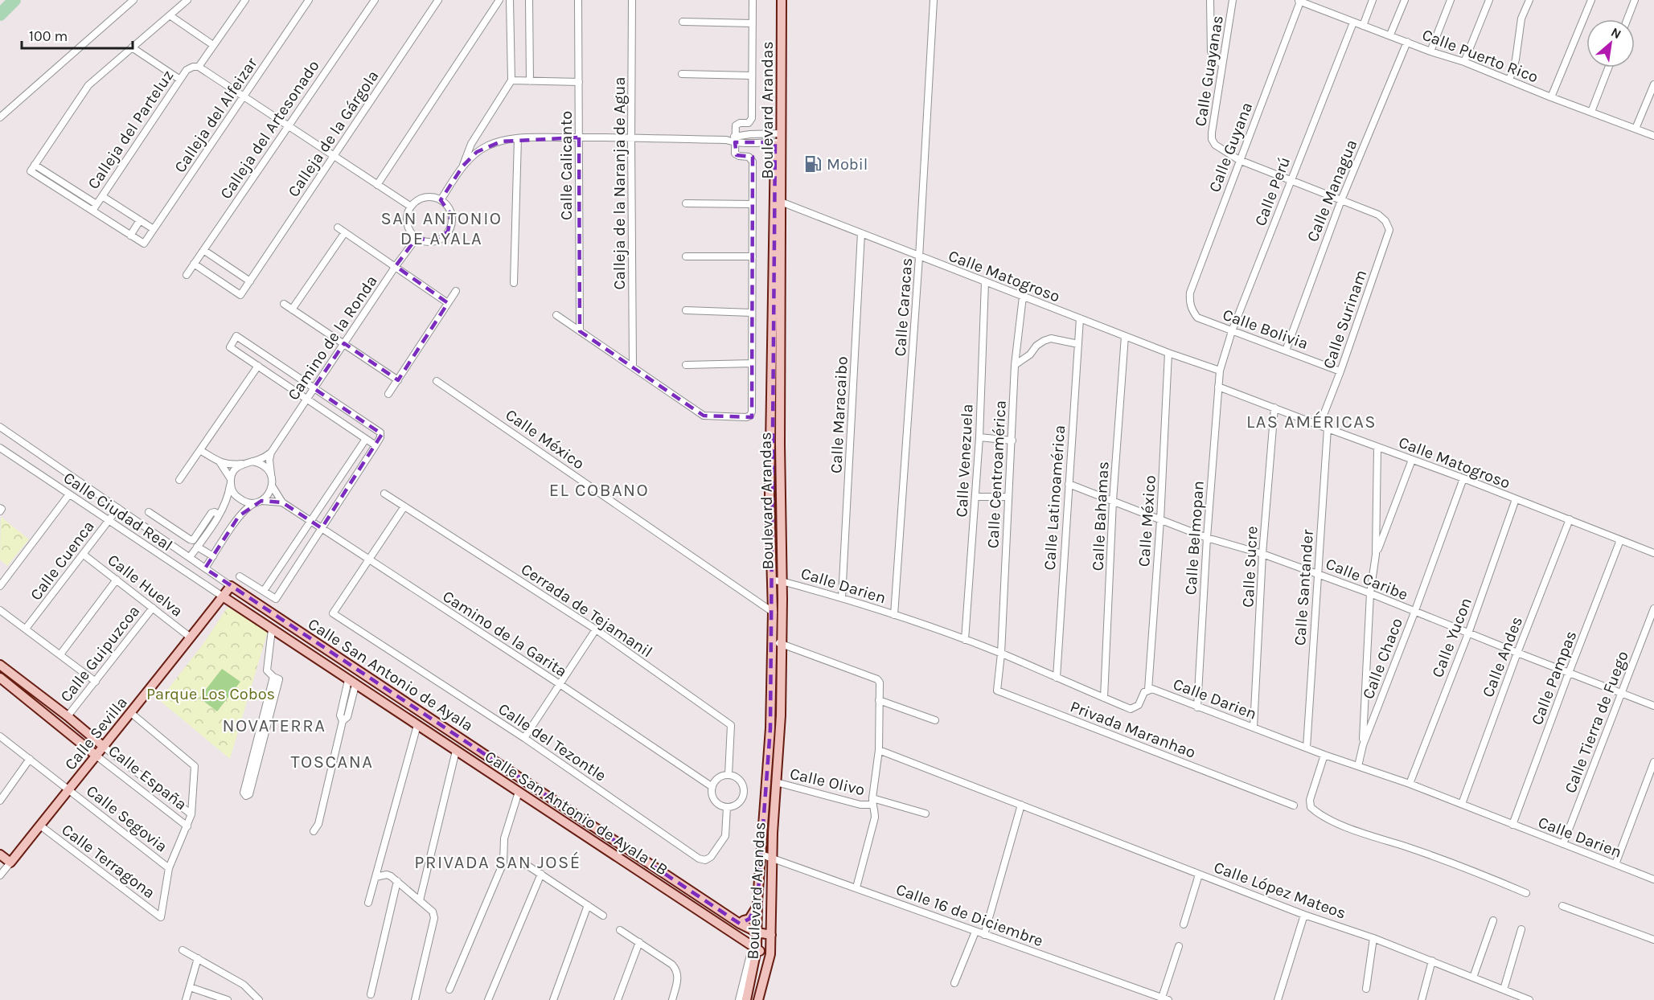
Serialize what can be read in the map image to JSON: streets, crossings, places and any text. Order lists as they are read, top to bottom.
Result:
{
  "streets": {
    "main road": [
      "Boulevard Arandas",
      "Calle San Antonio de Ayala",
      "Calle Sevilla",
      "Calle España",
      "Calle San Antonio de Ayala LB"
    ],
    "street": [
      "Calle Puerto Rico",
      "Calle Guayanas",
      "Calleja del Alfeizar",
      "Calleja del Parteluz",
      "Calleja del Artesonado",
      "Calleja de la Gárgola",
      "Calle Guyana",
      "Calle Calicanto",
      "Calleja de la Naranja de Agua",
      "Calle Managua",
      "Calle Perú",
      "Calle Matogroso",
      "Calle Caracas",
      "Calle Surinam",
      "Calle Bolivia",
      "Camino de la Ronda",
      "Calle Maracaibo",
      "Calle México",
      "Calle Venezuela",
      "Calle Centroamérica",
      "Calle Latinoamérica",
      "Calle Ciudad Real",
      "Calle Bahamas",
      "Calle Belmopan",
      "Calle Cuenca",
      "Calle Sucre",
      "Calle Caribe",
      "Calle Huelva",
      "Calle Darien",
      "Calle Santander",
      "Cerrada de Tejamanil",
      "Camino de la Garita",
      "Calle Yucon",
      "Calle Guipuzcoa",
      "Calle Andes",
      "Calle Chaco",
      "Calle Pampas",
      "Calle Tierra de Fuego",
      "Privada Maranhao",
      "Calle del Tezontle",
      "Calle Olivo",
      "Calle Segovia",
      "Calle Terragona",
      "Calle López Mateos",
      "Calle 16 de Diciembre"
    ]
  },
  "crossings": [
    ["Calle Puerto Rico", "Calle Guyana"],
    ["Calle Puerto Rico", "Calle Managua"],
    ["Calle Puerto Rico", "Calle Perú"],
    ["Calle Guayanas", "Calle Guyana"],
    ["Boulevard Arandas", "Calle Matogroso"],
    ["Boulevard Arandas", "Calle México"],
    ["Boulevard Arandas", "Calle Darien"],
    ["Boulevard Arandas", "Calle San Antonio de Ayala"],
    ["Boulevard Arandas", "Calle Olivo"],
    ["Boulevard Arandas", "Calle San Antonio de Ayala LB"],
    ["Boulevard Arandas", "Calle 16 de Diciembre"],
    ["Calleja del Artesonado", "Calleja de la Gárgola"],
    ["Calle Guyana", "Calle Bolivia"],
    ["Calle Managua", "Calle Surinam"],
    ["Calle Managua", "Calle Bolivia"],
    ["Calle Perú", "Calle Matogroso"],
    ["Calle Perú", "Calle Bolivia"],
    ["Calle Perú", "Calle Belmopan"],
    ["Calle Matogroso", "Calle Caracas"],
    ["Calle Matogroso", "Calle Surinam"],
    ["Calle Matogroso", "Calle Maracaibo"],
    ["Calle Matogroso", "Calle México"],
    ["Calle Matogroso", "Calle Venezuela"],
    ["Calle Matogroso", "Calle Centroamérica"],
    ["Calle Matogroso", "Calle Latinoamérica"],
    ["Calle Matogroso", "Calle Bahamas"],
    ["Calle Matogroso", "Calle Belmopan"],
    ["Calle Matogroso", "Calle Sucre"],
    ["Calle Matogroso", "Calle Santander"],
    ["Calle Matogroso", "Calle Yucon"],
    ["Calle Matogroso", "Calle Andes"],
    ["Calle Matogroso", "Calle Chaco"],
    ["Calle Matogroso", "Calle Pampas"],
    ["Calle Caracas", "Calle Darien"],
    ["Calle Surinam", "Calle Bolivia"],
    ["Calle Maracaibo", "Calle Darien"],
    ["Calle México", "Calle Caribe"],
    ["Calle México", "Calle Darien"],
    ["Calle Venezuela", "Calle Darien"],
    ["Calle Centroamérica", "Calle Darien"],
    ["Calle Centroamérica", "Privada Maranhao"],
    ["Calle Latinoamérica", "Calle Caribe"],
    ["Calle Latinoamérica", "Calle Darien"],
    ["Calle Ciudad Real", "Calle Cuenca"],
    ["Calle Ciudad Real", "Calle Sevilla"],
    ["Calle Ciudad Real", "Calle San Antonio de Ayala LB"],
    ["Calle Bahamas", "Calle Caribe"],
    ["Calle Bahamas", "Calle Darien"],
    ["Calle Belmopan", "Calle Caribe"],
    ["Calle Belmopan", "Calle Darien"],
    ["Calle Cuenca", "Calle Huelva"],
    ["Calle Cuenca", "Calle San Antonio de Ayala"],
    ["Calle Sucre", "Calle Caribe"],
    ["Calle Sucre", "Calle Darien"],
    ["Calle Caribe", "Calle Santander"],
    ["Calle Caribe", "Calle Yucon"],
    ["Calle Caribe", "Calle Andes"],
    ["Calle Caribe", "Calle Chaco"],
    ["Calle Caribe", "Calle Pampas"],
    ["Calle Caribe", "Calle Tierra de Fuego"],
    ["Calle Huelva", "Calle Guipuzcoa"],
    ["Calle Huelva", "Calle Sevilla"],
    ["Calle Darien", "Calle Santander"],
    ["Calle Darien", "Calle Yucon"],
    ["Calle Darien", "Calle Andes"],
    ["Calle Darien", "Calle Chaco"],
    ["Calle Darien", "Calle Pampas"],
    ["Calle Darien", "Calle Tierra de Fuego"],
    ["Calle Darien", "Privada Maranhao"],
    ["Cerrada de Tejamanil", "Camino de la Garita"],
    ["Cerrada de Tejamanil", "Calle del Tezontle"],
    ["Camino de la Garita", "Calle del Tezontle"],
    ["Calle Guipuzcoa", "Calle España"],
    ["Calle San Antonio de Ayala", "Calle Sevilla"],
    ["Calle Sevilla", "Calle España"],
    ["Calle Sevilla", "Calle San Antonio de Ayala LB"],
    ["Calle Sevilla", "Calle Segovia"],
    ["Calle Sevilla", "Calle Terragona"],
    ["Calle Segovia", "Calle Terragona"]
  ],
  "districts": [
    "SAN ANTONIO DE AYALA",
    "LAS AMÉRICAS",
    "EL COBANO",
    "NOVATERRA",
    "TOSCANA",
    "PRIVADA SAN JOSÉ"
  ],
  "parks": ["Parque Los Cobos"],
  "places": {
    "fuel station": ["Mobil"]
  },
  "scale_bar": "100 m",
  "north": "top right"
}
